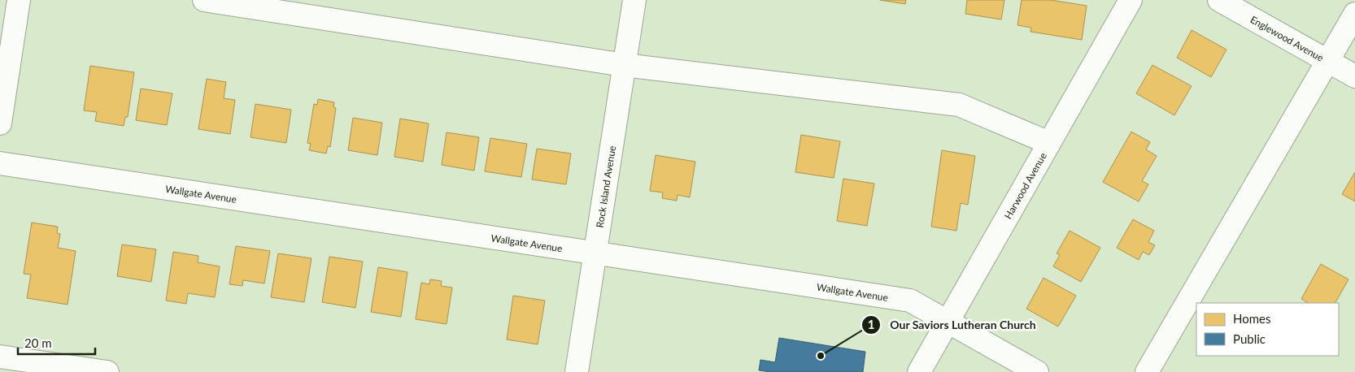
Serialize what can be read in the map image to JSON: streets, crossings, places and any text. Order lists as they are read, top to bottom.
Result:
{
  "streets": {
    "street": [
      "Englewood Avenue",
      "Rock Island Avenue",
      "Harwood Avenue",
      "Wallgate Avenue"
    ]
  },
  "crossings": [
    ["Rock Island Avenue", "Wallgate Avenue"],
    ["Harwood Avenue", "Wallgate Avenue"]
  ],
  "places": ["Our Saviors Lutheran Church"],
  "legend": ["Homes", "Public"],
  "scale_bar": "20 m"
}
